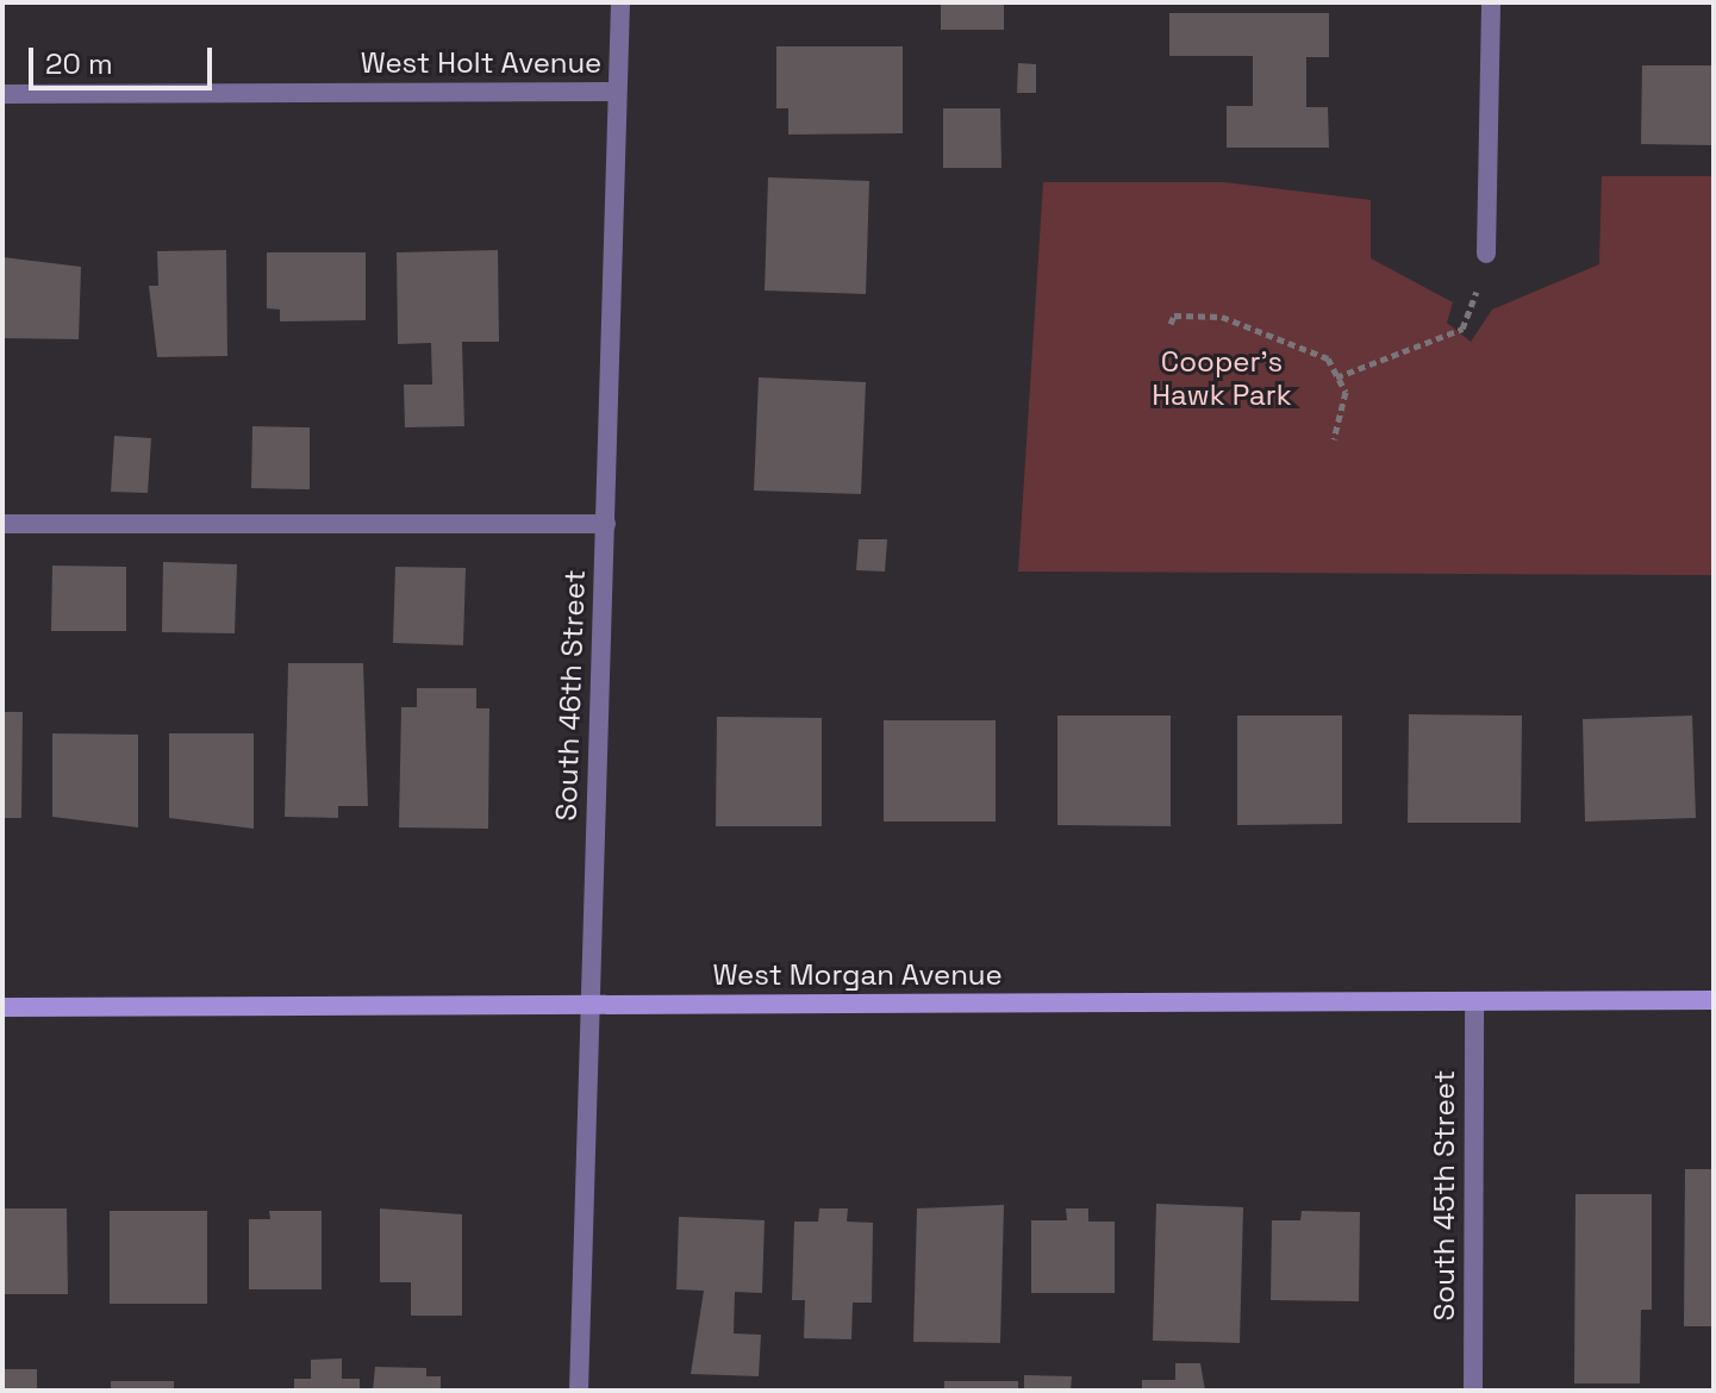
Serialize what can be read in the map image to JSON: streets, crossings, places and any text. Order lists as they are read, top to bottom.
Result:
{
  "streets": {
    "street": [
      "West Holt Avenue",
      "South 46th Street",
      "West Morgan Avenue",
      "South 45th Street"
    ]
  },
  "crossings": [
    ["West Holt Avenue", "South 46th Street"],
    ["South 46th Street", "West Morgan Avenue"],
    ["West Morgan Avenue", "South 45th Street"]
  ],
  "parks": ["Cooper's Hawk Park"],
  "scale_bar": "20 m"
}
